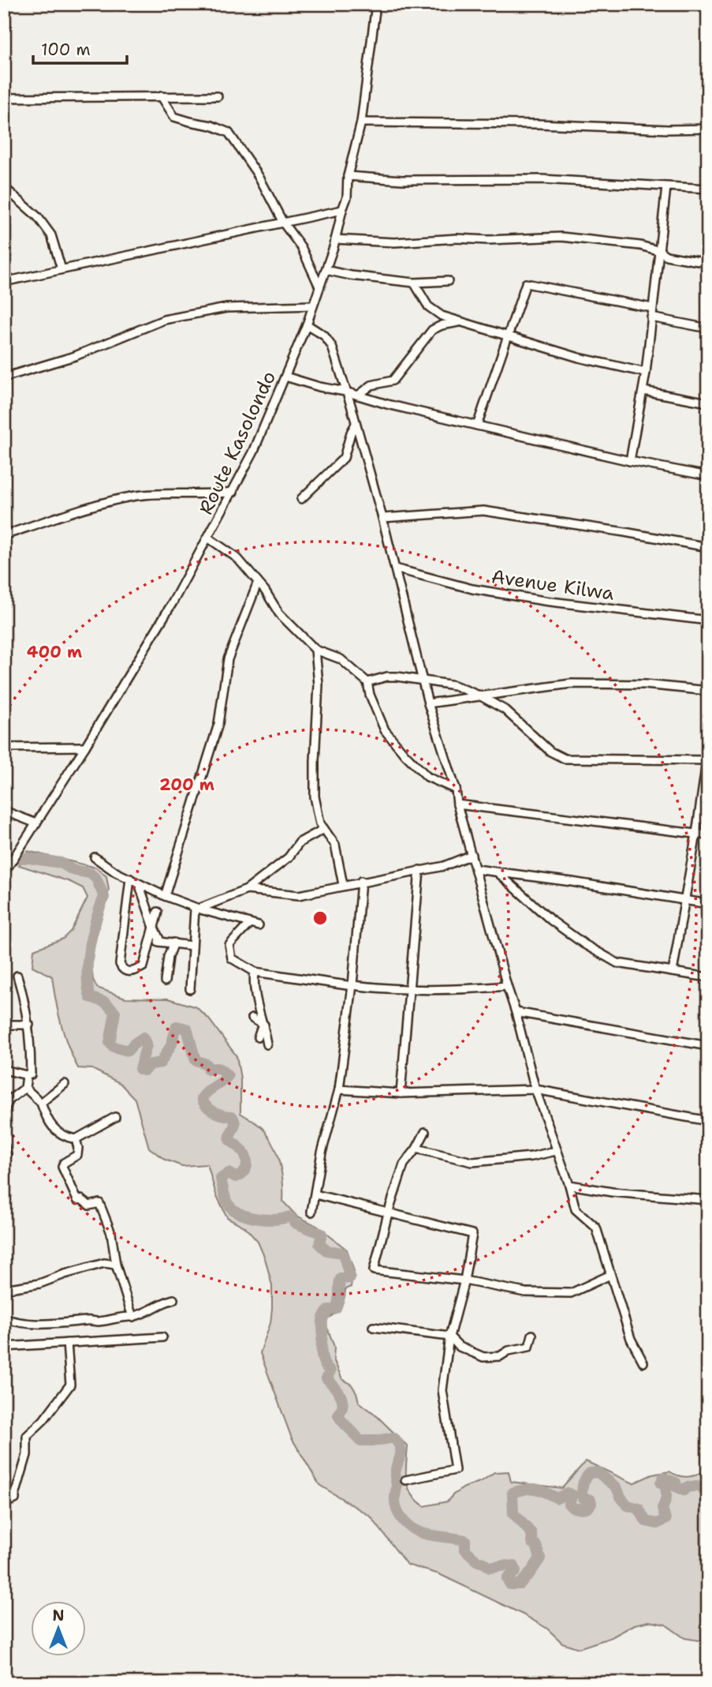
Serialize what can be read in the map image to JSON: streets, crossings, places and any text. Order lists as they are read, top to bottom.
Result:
{
  "streets": {
    "street": ["Route Kasolondo", "Avenue Kilwa"]
  },
  "scale_bar": "100 m",
  "north": "top",
  "rings": ["400 m", "200 m"]
}
